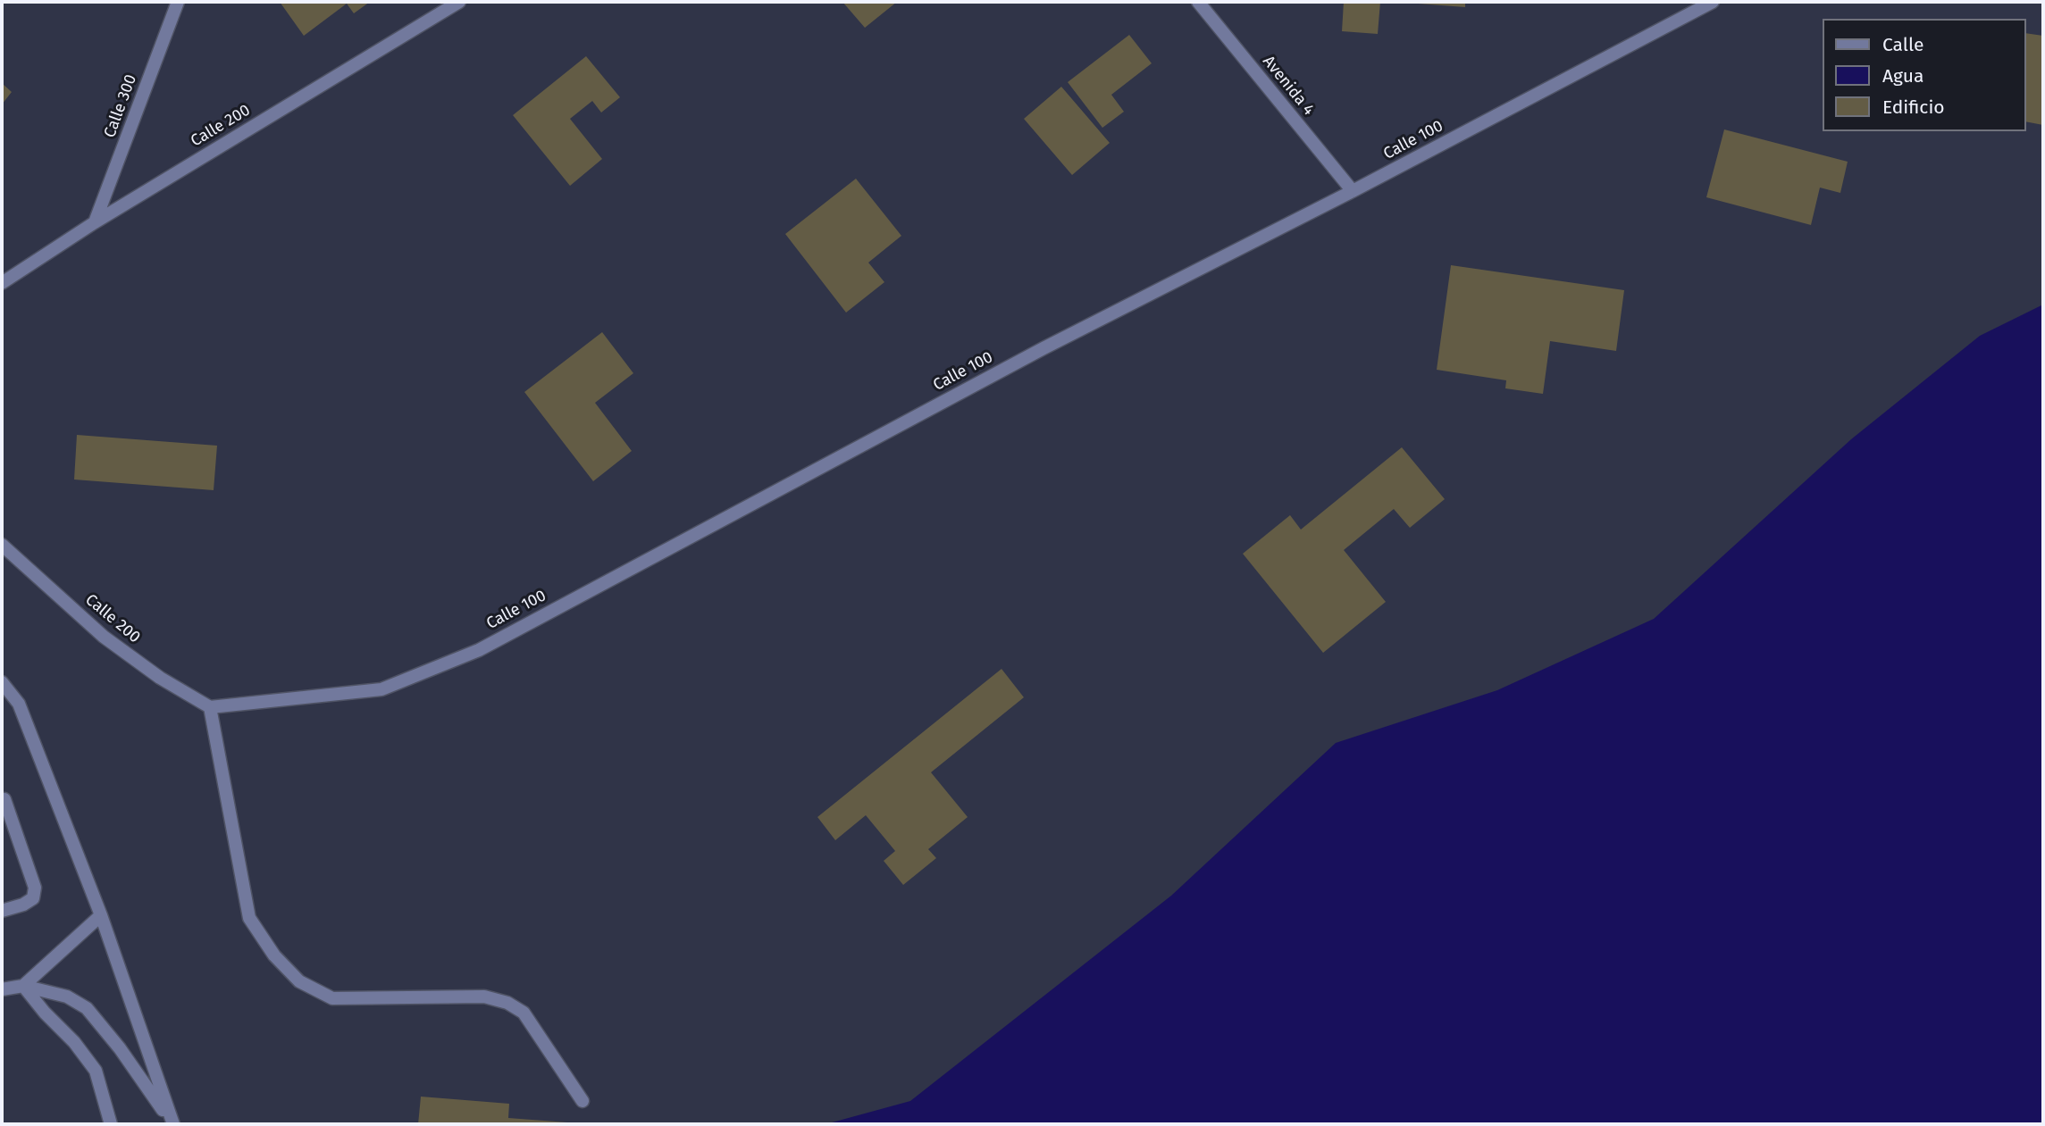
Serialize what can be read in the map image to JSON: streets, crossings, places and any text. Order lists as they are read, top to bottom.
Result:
{
  "streets": {
    "street": [
      "Avenida 4",
      "Calle 300",
      "Calle 200",
      "Calle 100"
    ]
  },
  "crossings": [
    ["Avenida 4", "Calle 100"],
    ["Calle 300", "Calle 200"],
    ["Calle 200", "Calle 100"]
  ],
  "legend": ["Calle", "Agua", "Edificio"]
}
